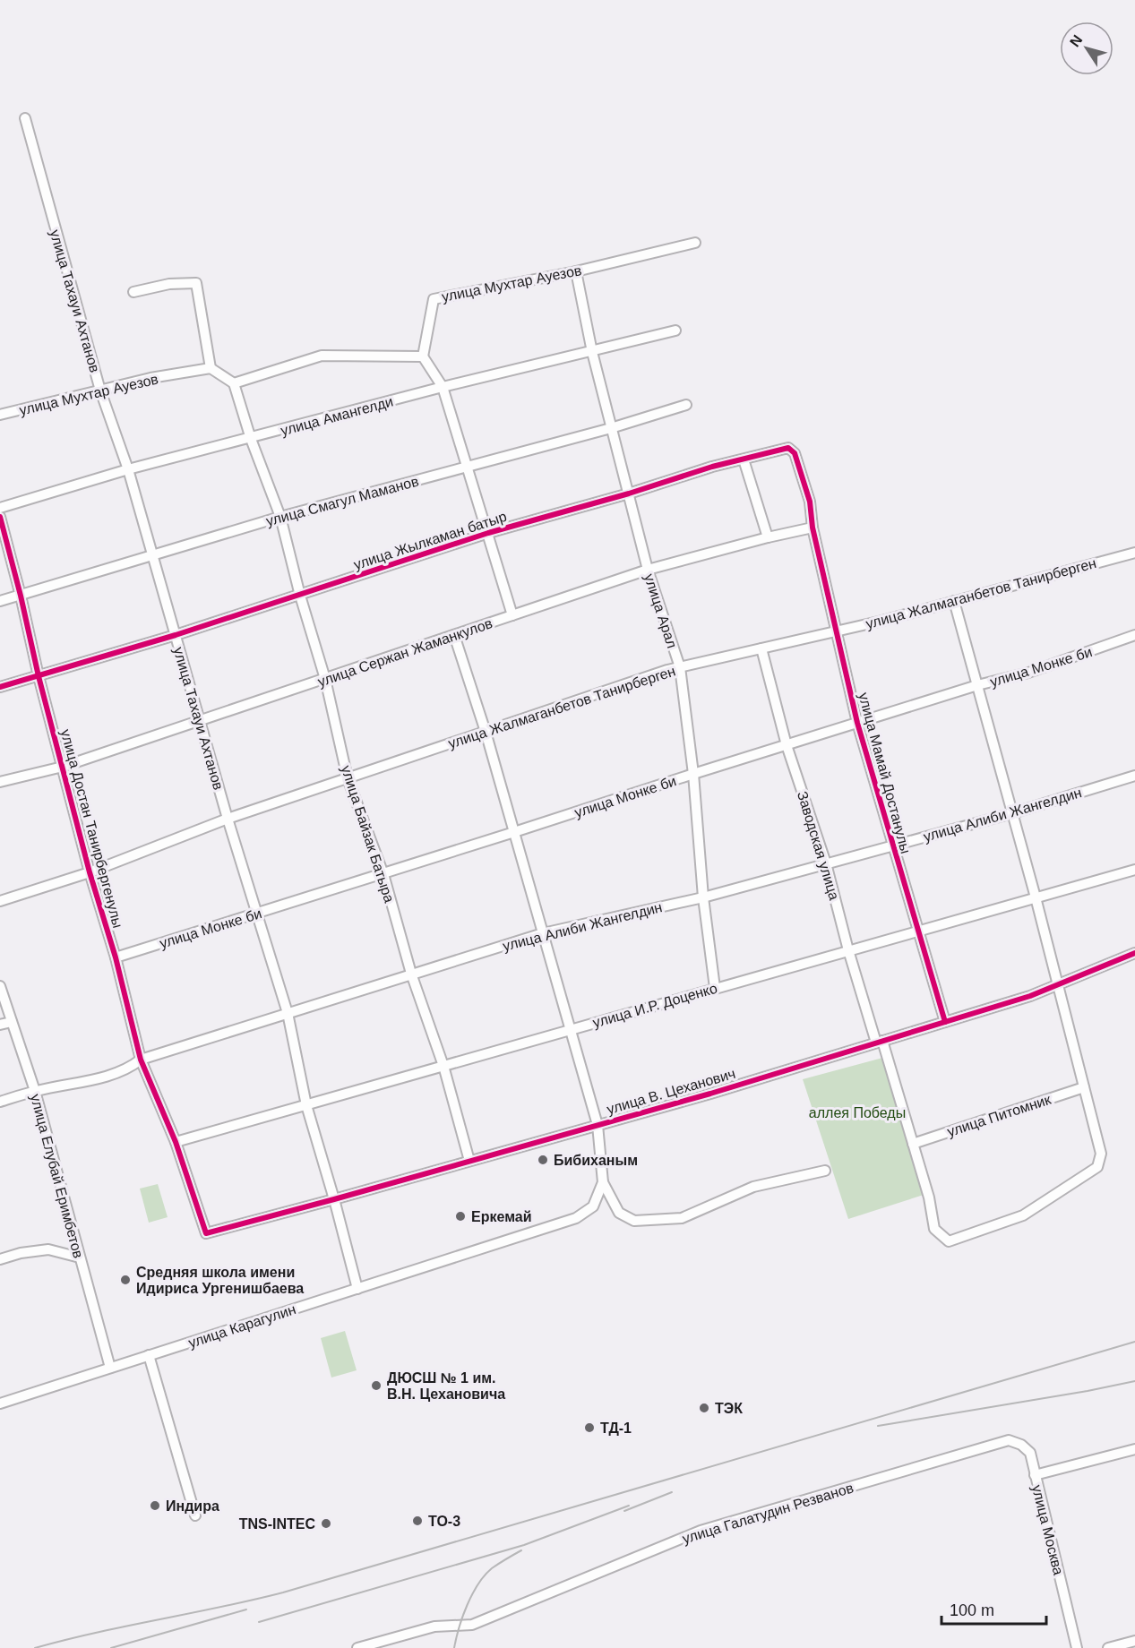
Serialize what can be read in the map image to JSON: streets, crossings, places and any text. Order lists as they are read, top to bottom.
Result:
{
  "streets": {
    "street": [
      "улица Мухтар Ауезов",
      "улица Тахауи Ахтанов",
      "улица Амангелди",
      "улица Смагул Маманов",
      "улица Жылкаман батыр",
      "улица Жалмаганбетов Танирберген",
      "улица Арал",
      "улица Сержан Жаманкулов",
      "улица Монке би",
      "улица Мамай Достанулы",
      "улица Алиби Жангелдин",
      "улица Достан Танирбергенулы",
      "улица Байзак Батыра",
      "Заводская улица",
      "улица И.Р. Доценко",
      "улица В. Цеханович",
      "улица Питомник",
      "улица Елубай Еримбетов",
      "улица Карагулин",
      "улица Галатудин Резванов",
      "улица Москва"
    ]
  },
  "crossings": [
    ["улица Мухтар Ауезов", "улица Тахауи Ахтанов"],
    ["улица Мухтар Ауезов", "улица Арал"],
    ["улица Тахауи Ахтанов", "улица Амангелди"],
    ["улица Тахауи Ахтанов", "улица Смагул Маманов"],
    ["улица Тахауи Ахтанов", "улица Жылкаман батыр"],
    ["улица Тахауи Ахтанов", "улица Жалмаганбетов Танирберген"],
    ["улица Тахауи Ахтанов", "улица Сержан Жаманкулов"],
    ["улица Тахауи Ахтанов", "улица Монке би"],
    ["улица Тахауи Ахтанов", "улица Алиби Жангелдин"],
    ["улица Тахауи Ахтанов", "улица И.Р. Доценко"],
    ["улица Тахауи Ахтанов", "улица В. Цеханович"],
    ["улица Тахауи Ахтанов", "улица Карагулин"],
    ["улица Амангелди", "улица Арал"],
    ["улица Амангелди", "улица Байзак Батыра"],
    ["улица Смагул Маманов", "улица Арал"],
    ["улица Смагул Маманов", "улица Достан Танирбергенулы"],
    ["улица Смагул Маманов", "улица Байзак Батыра"],
    ["улица Жылкаман батыр", "улица Арал"],
    ["улица Жылкаман батыр", "улица Сержан Жаманкулов"],
    ["улица Жылкаман батыр", "улица Мамай Достанулы"],
    ["улица Жылкаман батыр", "улица Достан Танирбергенулы"],
    ["улица Жылкаман батыр", "улица Байзак Батыра"],
    ["улица Жалмаганбетов Танирберген", "улица Арал"],
    ["улица Жалмаганбетов Танирберген", "улица Мамай Достанулы"],
    ["улица Жалмаганбетов Танирберген", "улица Достан Танирбергенулы"],
    ["улица Жалмаганбетов Танирберген", "улица Байзак Батыра"],
    ["улица Жалмаганбетов Танирберген", "Заводская улица"],
    ["улица Арал", "улица Сержан Жаманкулов"],
    ["улица Арал", "улица Монке би"],
    ["улица Арал", "улица Алиби Жангелдин"],
    ["улица Арал", "улица И.Р. Доценко"],
    ["улица Сержан Жаманкулов", "улица Мамай Достанулы"],
    ["улица Сержан Жаманкулов", "улица Достан Танирбергенулы"],
    ["улица Сержан Жаманкулов", "улица Байзак Батыра"],
    ["улица Монке би", "улица Мамай Достанулы"],
    ["улица Монке би", "улица Достан Танирбергенулы"],
    ["улица Монке би", "улица Байзак Батыра"],
    ["улица Монке би", "Заводская улица"],
    ["улица Мамай Достанулы", "улица Алиби Жангелдин"],
    ["улица Мамай Достанулы", "улица И.Р. Доценко"],
    ["улица Мамай Достанулы", "улица В. Цеханович"],
    ["улица Алиби Жангелдин", "улица Достан Танирбергенулы"],
    ["улица Алиби Жангелдин", "улица Байзак Батыра"],
    ["улица Алиби Жангелдин", "Заводская улица"],
    ["улица Алиби Жангелдин", "улица Елубай Еримбетов"],
    ["улица Достан Танирбергенулы", "улица И.Р. Доценко"],
    ["улица Достан Танирбергенулы", "улица В. Цеханович"],
    ["улица Байзак Батыра", "улица И.Р. Доценко"],
    ["улица Байзак Батыра", "улица В. Цеханович"],
    ["Заводская улица", "улица И.Р. Доценко"],
    ["Заводская улица", "улица В. Цеханович"],
    ["Заводская улица", "улица Питомник"],
    ["улица Елубай Еримбетов", "улица Карагулин"],
    ["улица Галатудин Резванов", "улица Москва"]
  ],
  "parks": ["аллея Победы"],
  "places": [
    "Бибиханым",
    "Еркемай",
    "Средняя школа имени Идириса Ургенишбаева",
    "ДЮСШ № 1 им. В.Н. Цехановича",
    "ТЭК",
    "ТД-1",
    "Индира",
    "ТО-3",
    "TNS-INTEC"
  ],
  "scale_bar": "100 m",
  "north": "top left"
}
